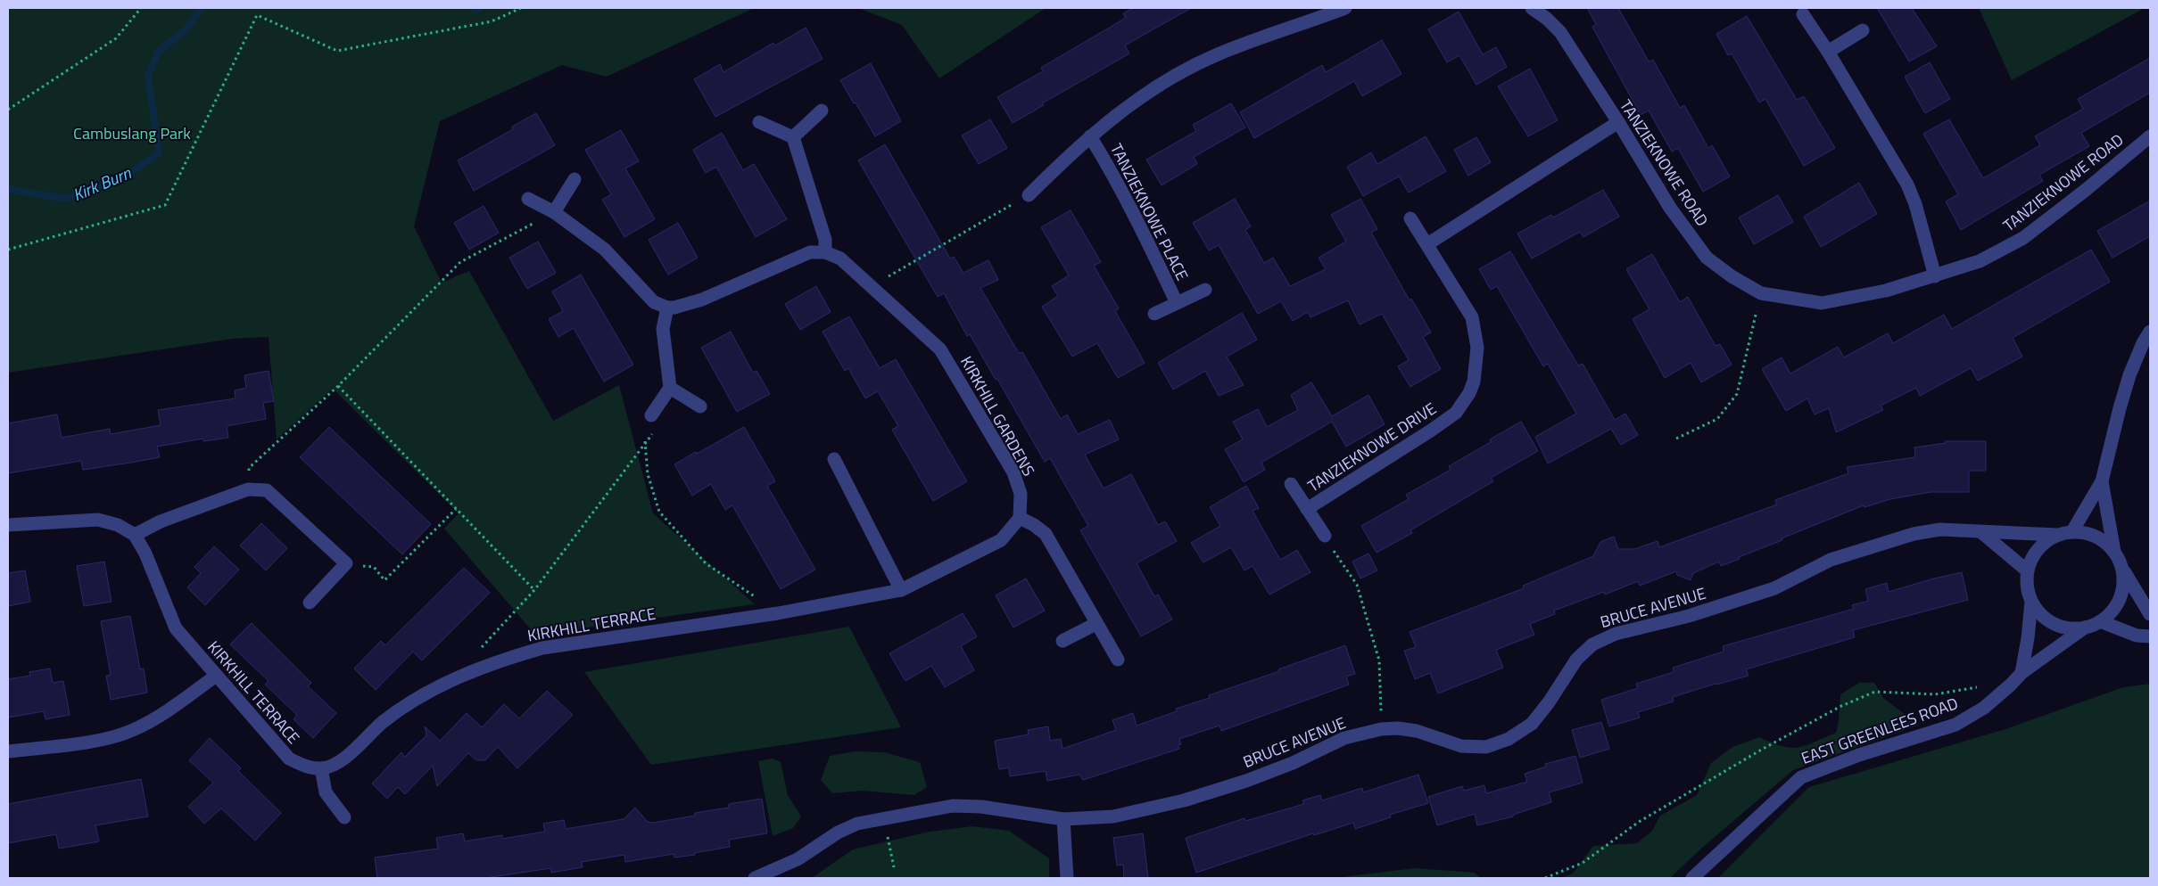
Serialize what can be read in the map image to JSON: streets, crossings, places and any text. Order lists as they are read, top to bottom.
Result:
{
  "streets": {
    "street": [
      "TANZIEKNOWE ROAD",
      "TANZIEKNOWE PLACE",
      "KIRKHILL GARDENS",
      "TANZIEKNOWE DRIVE",
      "BRUCE AVENUE",
      "KIRKHILL TERRACE",
      "EAST GREENLEES ROAD"
    ]
  },
  "crossings": [
    ["KIRKHILL GARDENS", "KIRKHILL TERRACE"],
    ["BRUCE AVENUE", "EAST GREENLEES ROAD"]
  ],
  "water": ["Kirk Burn"],
  "parks": ["Cambuslang Park"]
}
